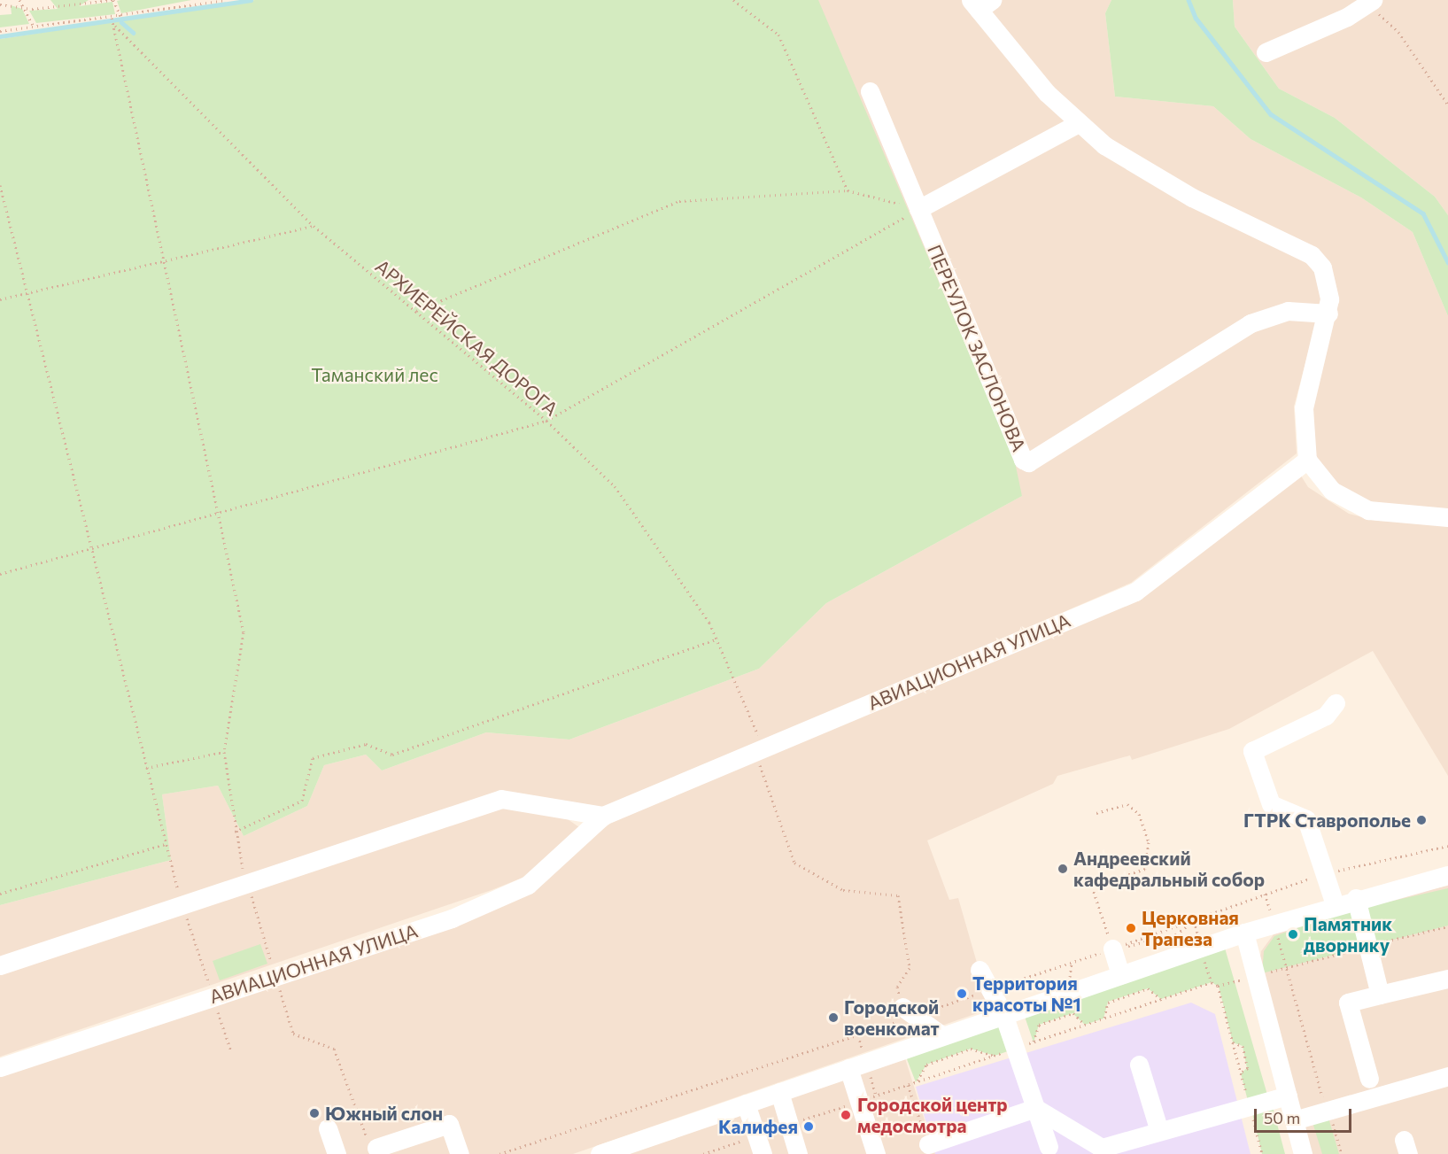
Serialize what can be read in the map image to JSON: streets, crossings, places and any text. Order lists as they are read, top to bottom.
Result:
{
  "streets": {
    "street": ["ПЕРЕУЛОК ЗАСЛОНОВА", "АВИАЦИОННАЯ УЛИЦА"],
    "path": ["АРХИЕРЕЙСКАЯ ДОРОГА"]
  },
  "crossings": [
    ["АРХИЕРЕЙСКАЯ ДОРОГА", "АВИАЦИОННАЯ УЛИЦА"]
  ],
  "parks": ["Таманский лес"],
  "places": [
    "ГТРК Ставрополье",
    "Андреевский кафедральный собор",
    "Церковная Трапеза",
    "Памятник дворнику",
    "Территория красоты №1",
    "Городской военкомат",
    "Южный слон",
    "Городской центр медосмотра",
    "Калифея"
  ],
  "scale_bar": "50 m"
}
